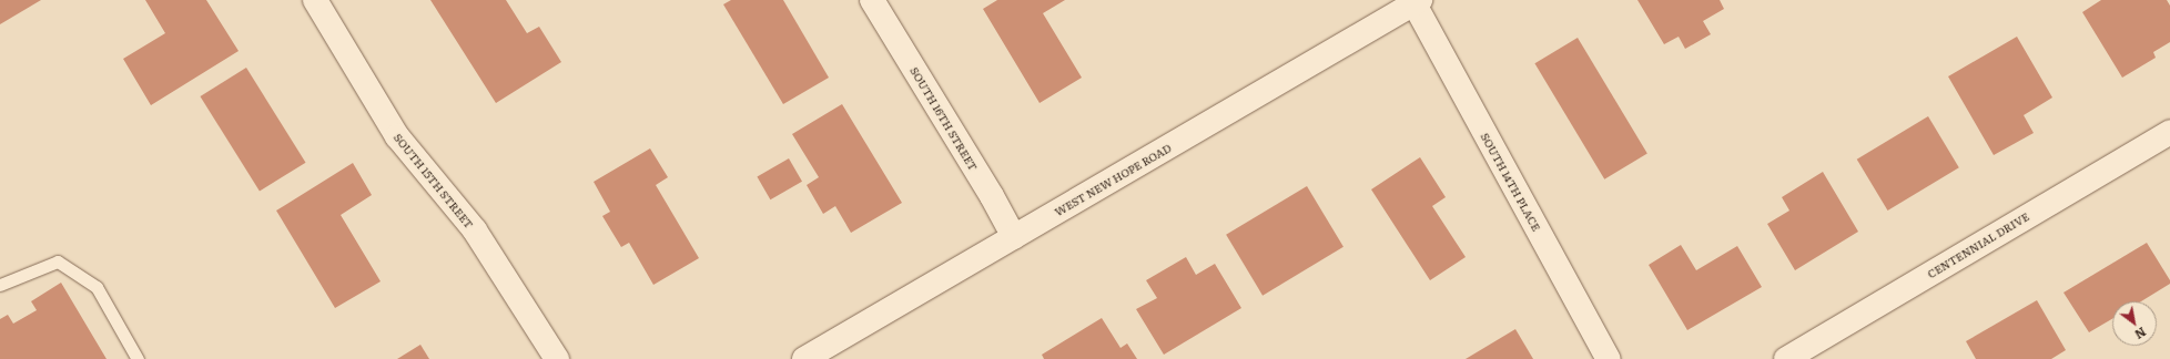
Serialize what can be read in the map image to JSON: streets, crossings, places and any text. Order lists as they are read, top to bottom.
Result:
{
  "streets": {
    "street": [
      "SOUTH 16TH STREET",
      "WEST NEW HOPE ROAD",
      "SOUTH 15TH STREET",
      "SOUTH 14TH PLACE",
      "CENTENNIAL DRIVE"
    ]
  },
  "crossings": [
    ["SOUTH 16TH STREET", "WEST NEW HOPE ROAD"],
    ["WEST NEW HOPE ROAD", "SOUTH 14TH PLACE"]
  ],
  "north": "bottom right"
}
